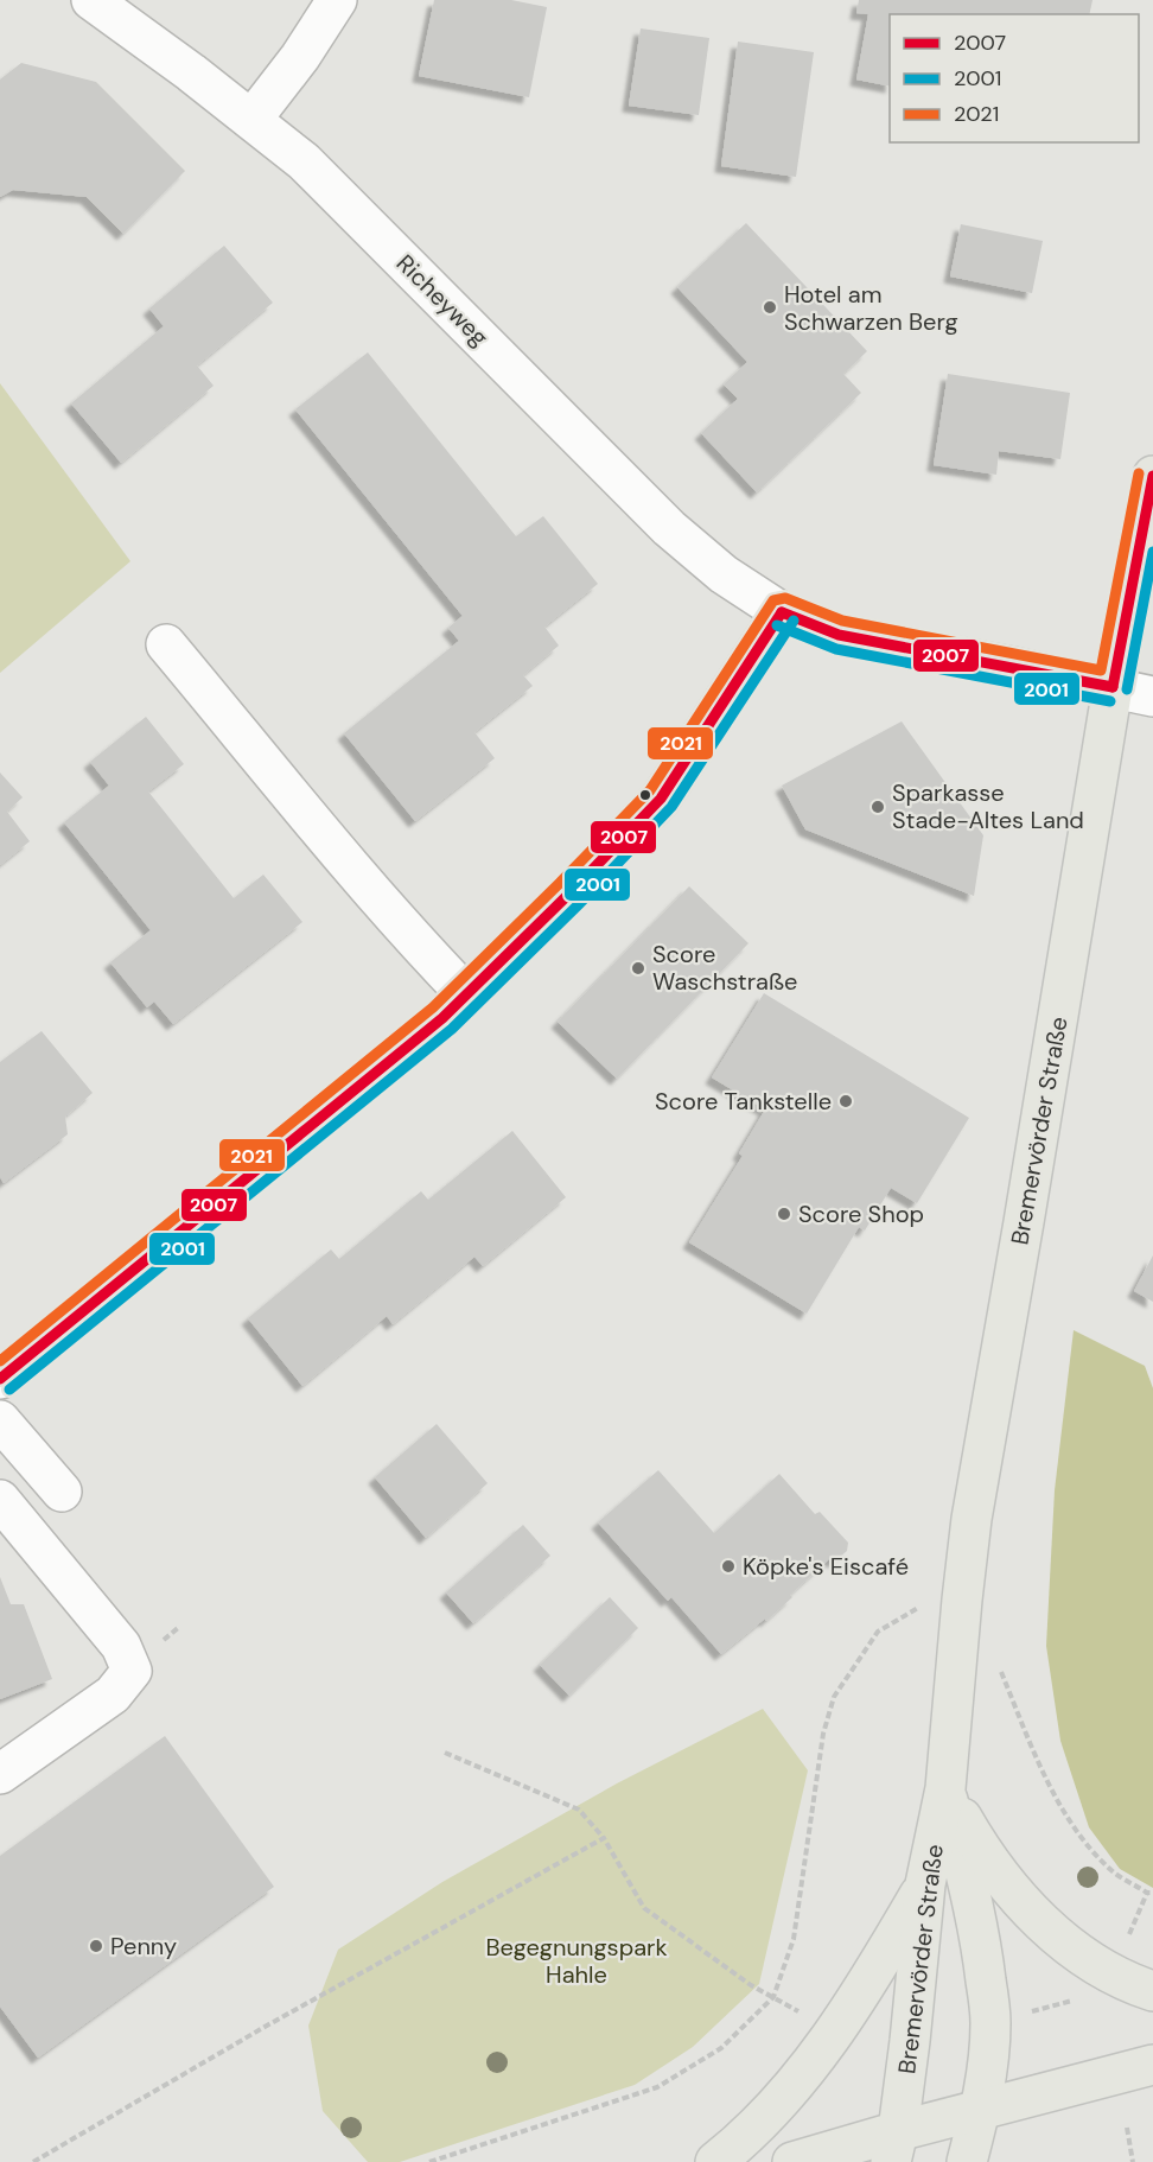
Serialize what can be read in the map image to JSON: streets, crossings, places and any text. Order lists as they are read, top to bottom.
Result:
{
  "streets": {
    "main road": ["Bremervörder Straße"],
    "street": ["Richeyweg"]
  },
  "crossings": [
    ["Richeyweg", "Bremervörder Straße"]
  ],
  "parks": ["Begegnungspark Hahle"],
  "places": [
    "Hotel am Schwarzen Berg",
    "Sparkasse Stade-Altes Land",
    "Score Waschstraße",
    "Score Tankstelle",
    "Score Shop",
    "Köpke's Eiscafé",
    "Penny"
  ],
  "lines": ["transit line 2021", "transit line 2007", "transit line 2001"],
  "legend": ["2007", "2001", "2021"]
}
